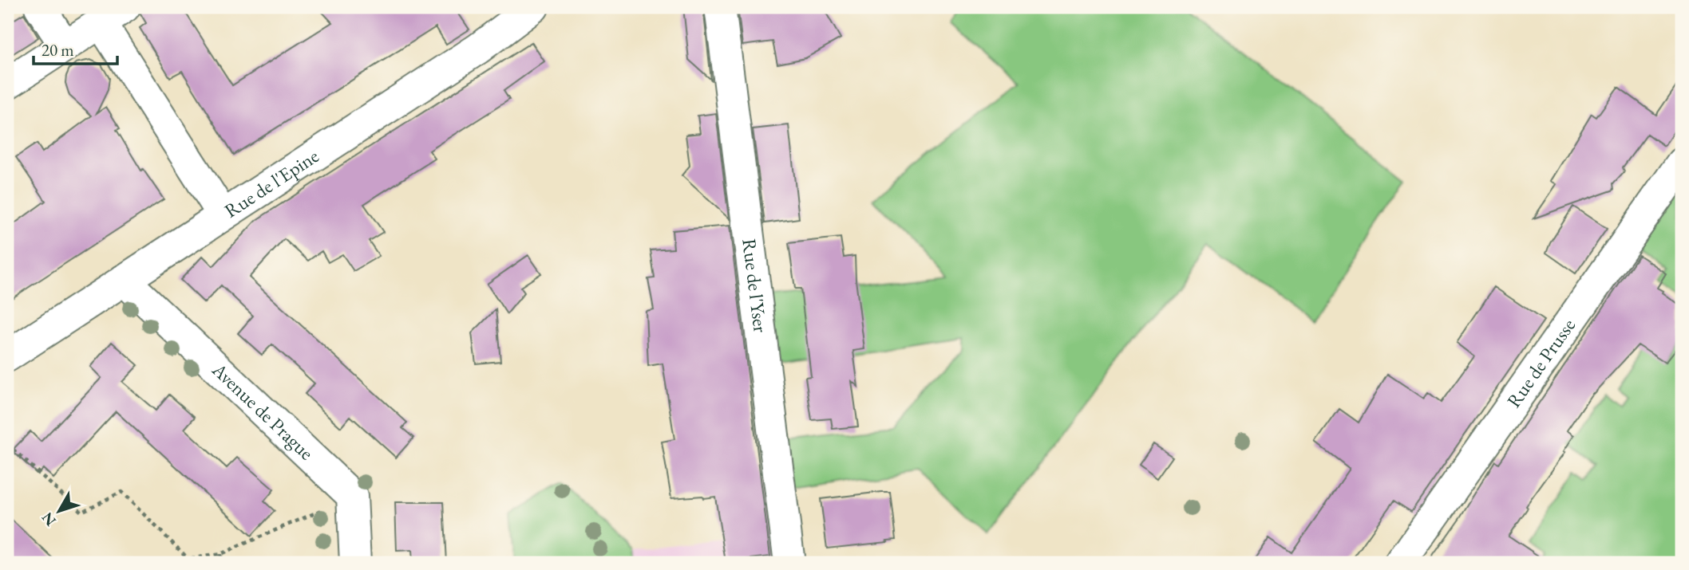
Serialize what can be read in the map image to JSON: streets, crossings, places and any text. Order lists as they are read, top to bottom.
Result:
{
  "streets": {
    "street": [
      "Rue de l'Epine",
      "Rue de l'Yser",
      "Rue de Prusse",
      "Avenue de Prague"
    ]
  },
  "crossings": [
    ["Rue de l'Epine", "Avenue de Prague"]
  ],
  "scale_bar": "20 m",
  "north": "bottom left"
}
